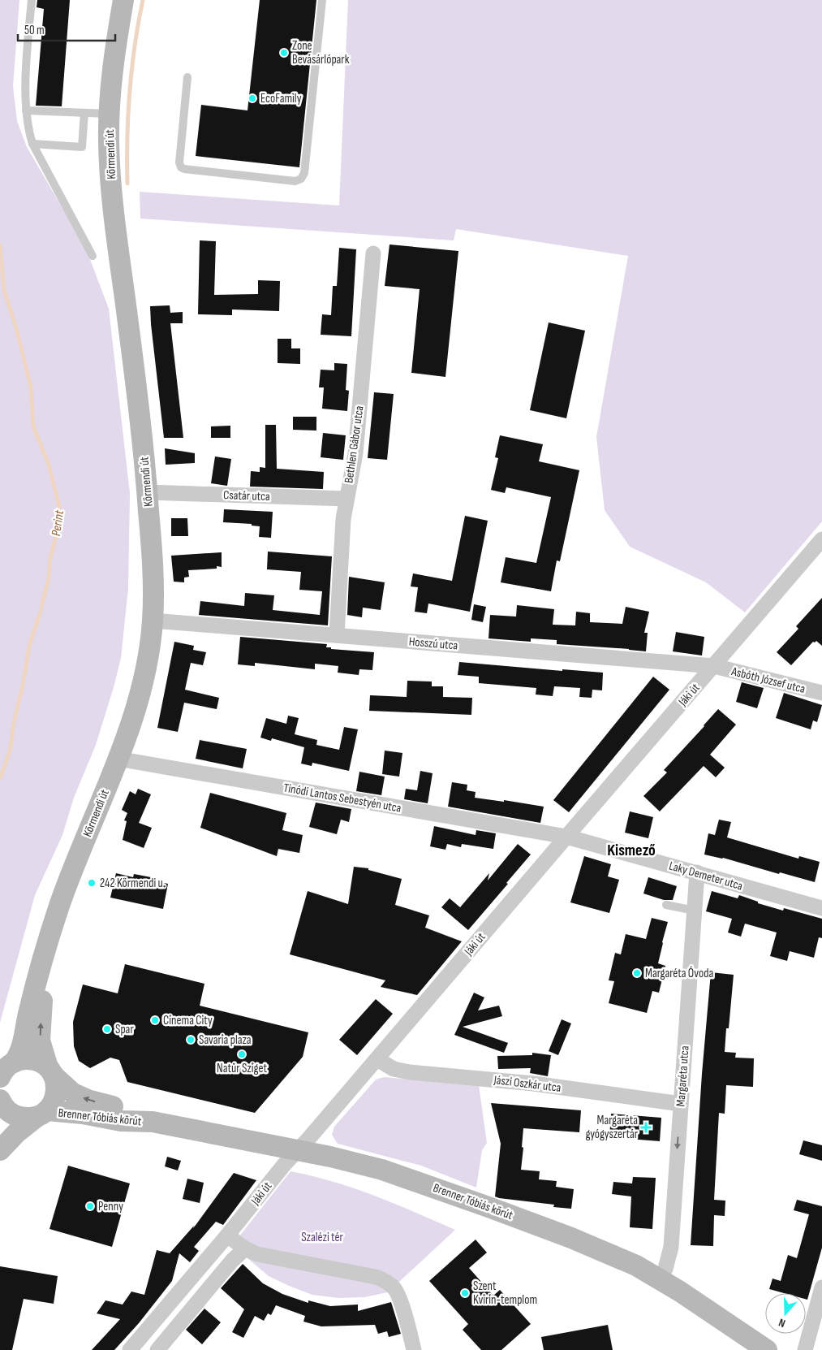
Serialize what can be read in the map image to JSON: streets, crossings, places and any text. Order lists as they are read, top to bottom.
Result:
{
  "streets": {
    "street": [
      "Körmendi út",
      "Bethlen Gábor utca",
      "Csatár utca",
      "Hosszú utca",
      "Asbóth József utca",
      "Jáki út",
      "Tinódi Lantos Sebestyén utca",
      "Laky Demeter utca",
      "Margaréta utca",
      "Jászi Oszkár utca",
      "Brenner Tóbiás körút"
    ]
  },
  "crossings": [
    ["Körmendi út", "Csatár utca"],
    ["Körmendi út", "Hosszú utca"],
    ["Körmendi út", "Tinódi Lantos Sebestyén utca"],
    ["Körmendi út", "Brenner Tóbiás körút"],
    ["Bethlen Gábor utca", "Csatár utca"],
    ["Bethlen Gábor utca", "Hosszú utca"],
    ["Hosszú utca", "Asbóth József utca"],
    ["Hosszú utca", "Jáki út"],
    ["Asbóth József utca", "Jáki út"],
    ["Jáki út", "Tinódi Lantos Sebestyén utca"],
    ["Jáki út", "Laky Demeter utca"],
    ["Jáki út", "Jászi Oszkár utca"],
    ["Jáki út", "Brenner Tóbiás körút"],
    ["Tinódi Lantos Sebestyén utca", "Laky Demeter utca"],
    ["Laky Demeter utca", "Margaréta utca"],
    ["Margaréta utca", "Jászi Oszkár utca"],
    ["Margaréta utca", "Brenner Tóbiás körút"]
  ],
  "one_way": ["Margaréta utca"],
  "districts": ["Kismező"],
  "water": ["Perint"],
  "parks": ["Szalézi tér"],
  "places": {
    "other": [
      "Zone Bevásárlópark",
      "EcoFamily",
      "242 Körmendi u.",
      "Margaréta Óvoda",
      "Cinema City",
      "Spar",
      "Savaria plaza",
      "Natúr Sziget",
      "Penny",
      "Szent Kvirin-templom"
    ],
    "health": ["Margaréta gyógyszertár"]
  },
  "scale_bar": "50 m",
  "north": "bottom"
}
